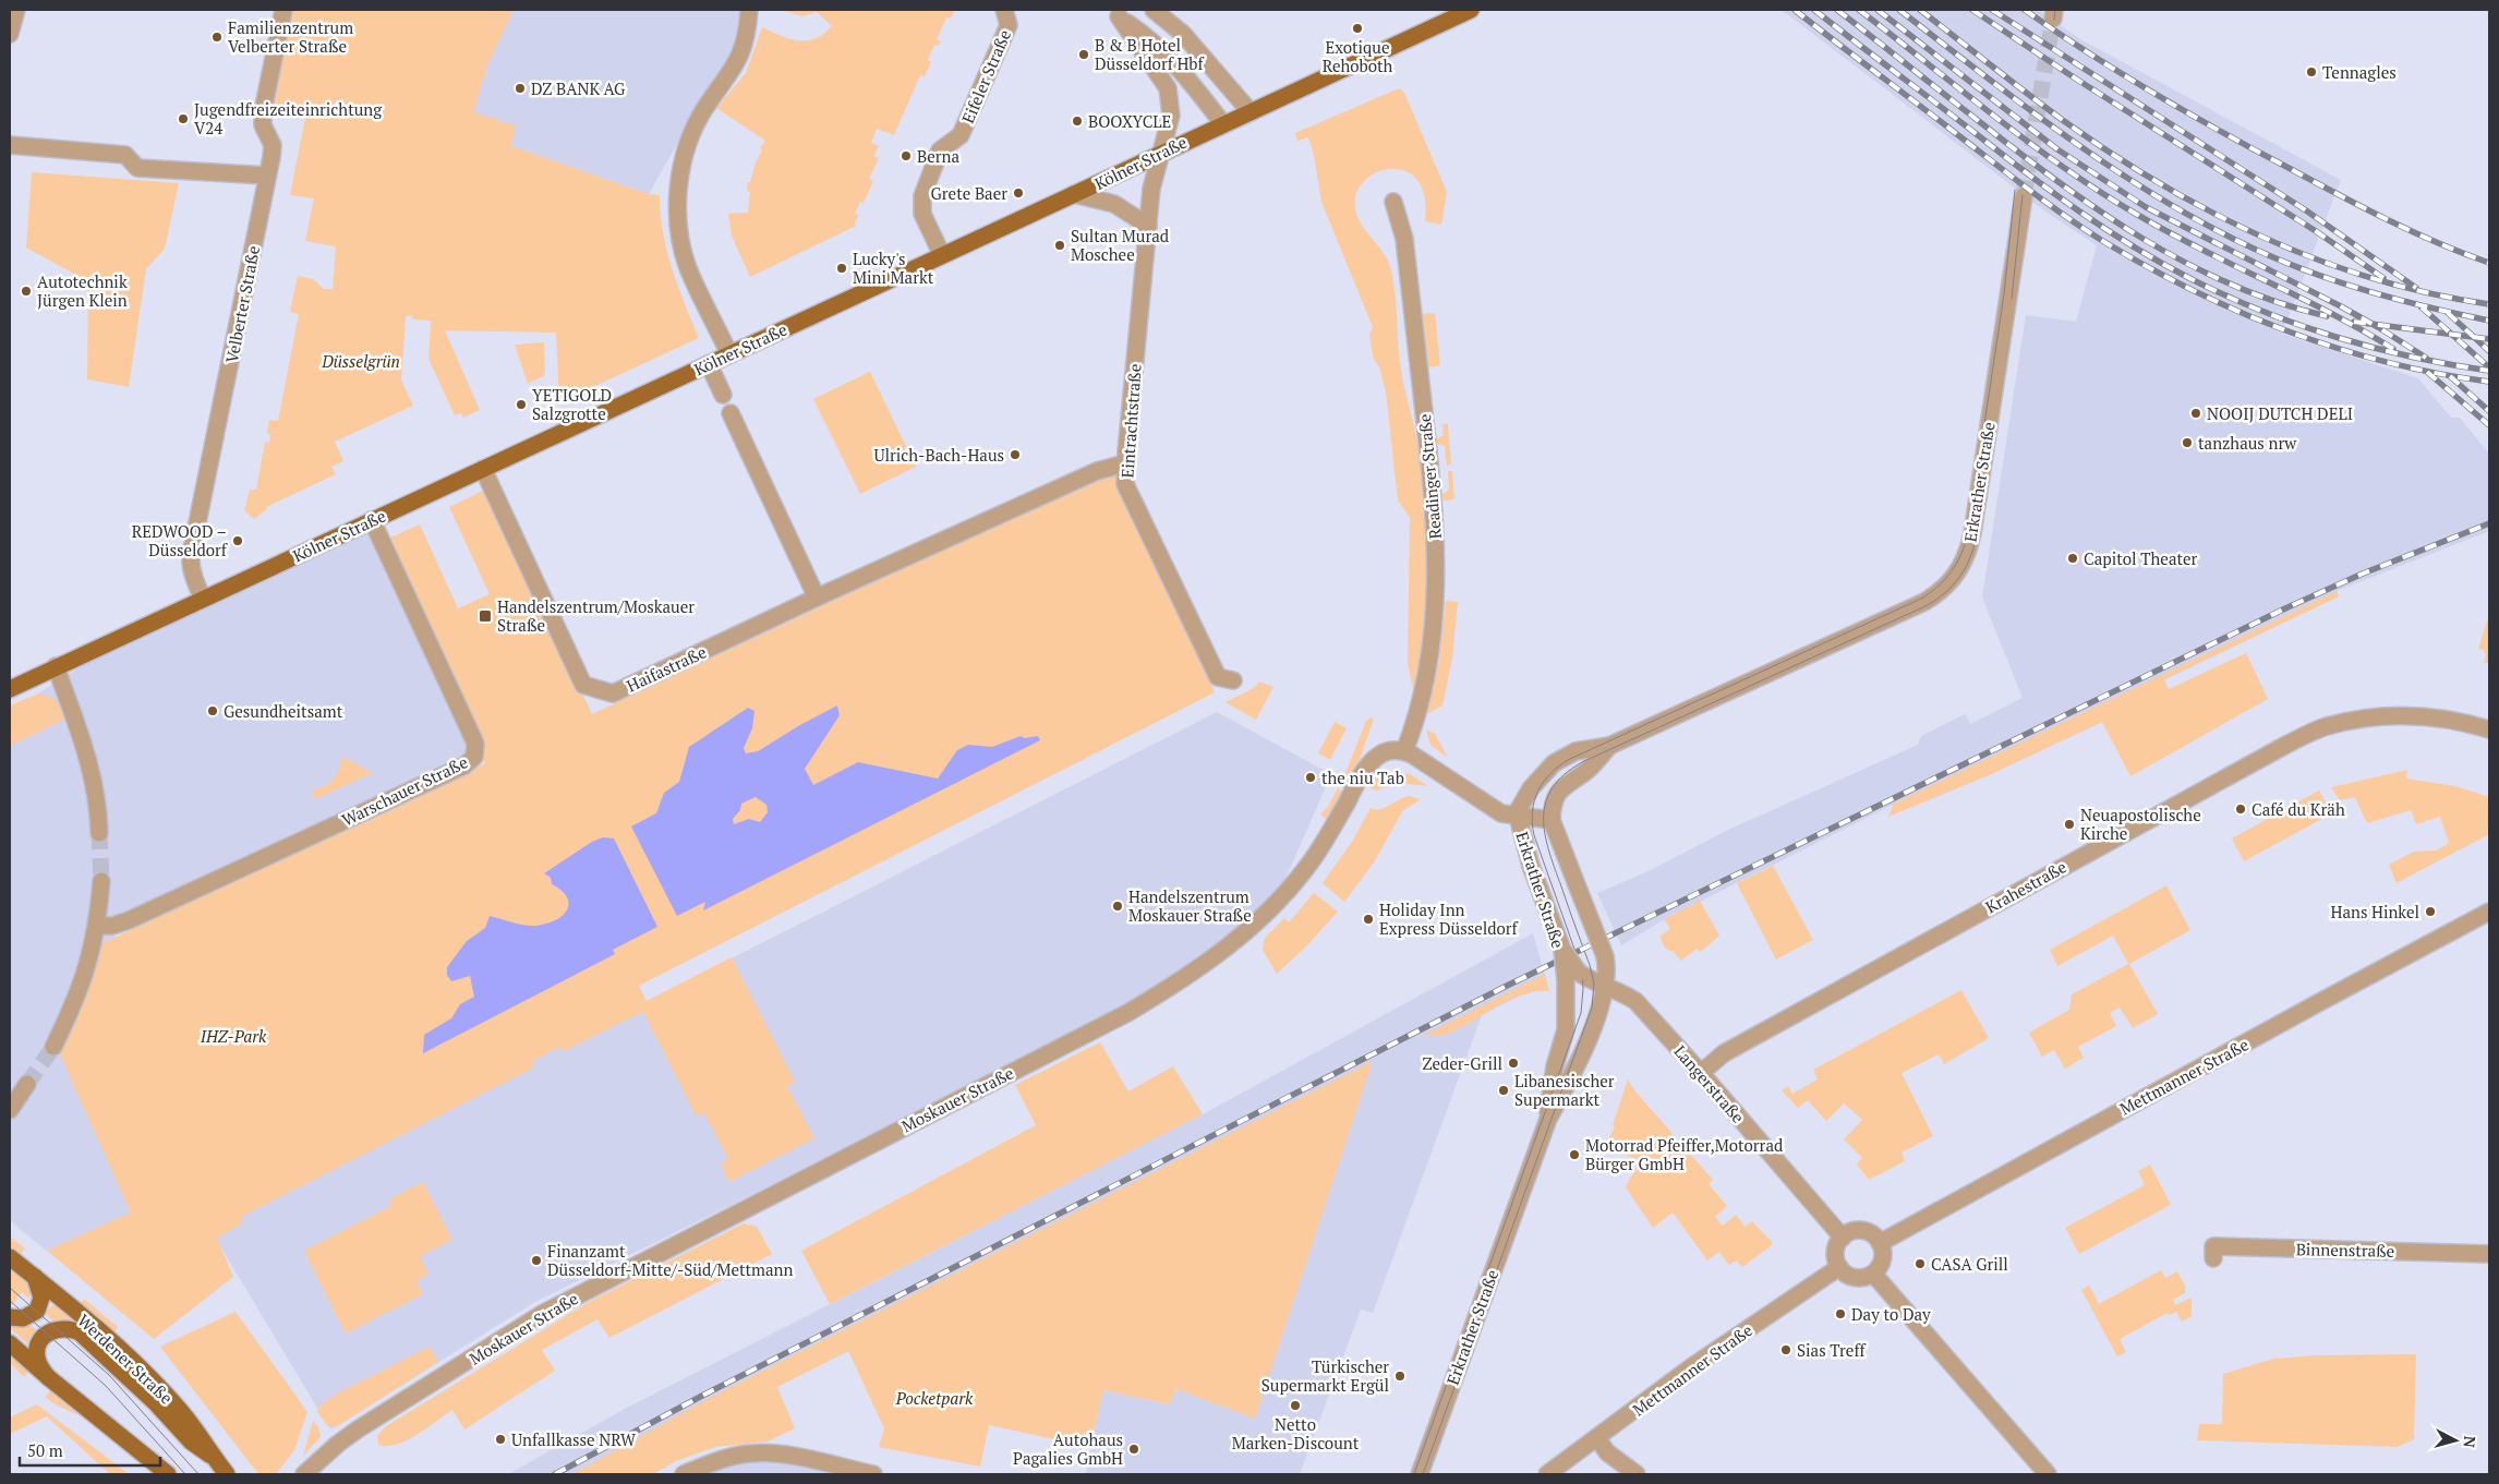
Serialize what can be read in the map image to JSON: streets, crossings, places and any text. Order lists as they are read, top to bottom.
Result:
{
  "streets": {
    "main road": ["Kölner Straße", "Werdener Straße"],
    "street": [
      "Eifeler Straße",
      "Velberter Straße",
      "Eintrachtstraße",
      "Readinger Straße",
      "Erkrather Straße",
      "Haifastraße",
      "Warschauer Straße",
      "Krahestraße",
      "Mettmanner Straße",
      "Langerstraße",
      "Moskauer Straße",
      "Binnenstraße"
    ]
  },
  "crossings": [
    ["Eifeler Straße", "Kölner Straße"],
    ["Kölner Straße", "Velberter Straße"],
    ["Kölner Straße", "Eintrachtstraße"],
    ["Kölner Straße", "Haifastraße"],
    ["Kölner Straße", "Warschauer Straße"],
    ["Eintrachtstraße", "Haifastraße"],
    ["Readinger Straße", "Moskauer Straße"],
    ["Erkrather Straße", "Langerstraße"],
    ["Krahestraße", "Langerstraße"],
    ["Mettmanner Straße", "Langerstraße"]
  ],
  "parks": ["Düsselgrün", "IHZ-Park", "Pocketpark"],
  "places": {
    "other": [
      "Exotique Rehoboth",
      "Familienzentrum Velberter Straße",
      "B & B Hotel Düsseldorf Hbf",
      "Tennagles",
      "DZ BANK AG",
      "Jugendfreizeiteinrichtung V24",
      "BOOXYCLE",
      "Berna",
      "Grete Baer",
      "Sultan Murad Moschee",
      "Lucky's Mini Markt",
      "Autotechnik Jürgen Klein",
      "YETIGOLD Salzgrotte",
      "NOOIJ DUTCH DELI",
      "tanzhaus nrw",
      "Ulrich-Bach-Haus",
      "REDWOOD – Düsseldorf",
      "Capitol Theater",
      "Gesundheitsamt",
      "the niu Tab",
      "Café du Kräh",
      "Neuapostolische Kirche",
      "Handelszentrum Moskauer Straße",
      "Hans Hinkel",
      "Holiday Inn Express Düsseldorf",
      "Zeder-Grill",
      "Libanesischer Supermarkt",
      "Motorrad Pfeiffer,Motorrad Bürger GmbH",
      "Finanzamt Düsseldorf-Mitte/-Süd/Mettmann",
      "CASA Grill",
      "Day to Day",
      "Sias Treff",
      "Türkischer Supermarkt Ergül",
      "Netto Marken-Discount",
      "Unfallkasse NRW",
      "Autohaus Pagalies GmbH"
    ],
    "transit": ["Handelszentrum/Moskauer Straße"]
  },
  "scale_bar": "50 m",
  "north": "right"
}
